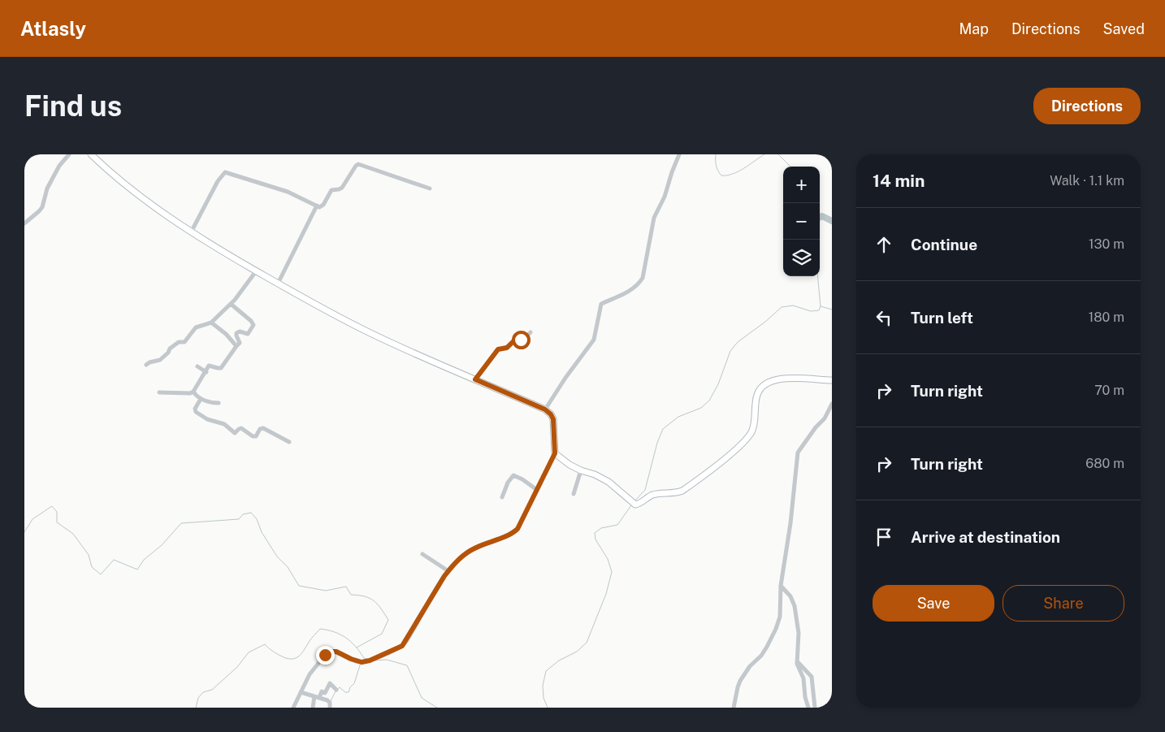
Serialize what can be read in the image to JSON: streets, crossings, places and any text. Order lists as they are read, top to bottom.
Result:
{
  "page": {
    "header": "Atlasly",
    "nav": ["Map", "Directions", "Saved"],
    "buttons": [
      "Directions",
      ["Save", "Share"]
    ],
    "title": "Find us",
    "heading": ["14 min", "Walk · 1.1 km"],
    "map_buttons": ["+", "−"],
    "list": [
      ["Continue", "130 m"],
      ["Turn left", "180 m"],
      ["Turn right", "70 m"],
      ["Turn right", "680 m"],
      "Arrive at destination"
    ]
  }
}
